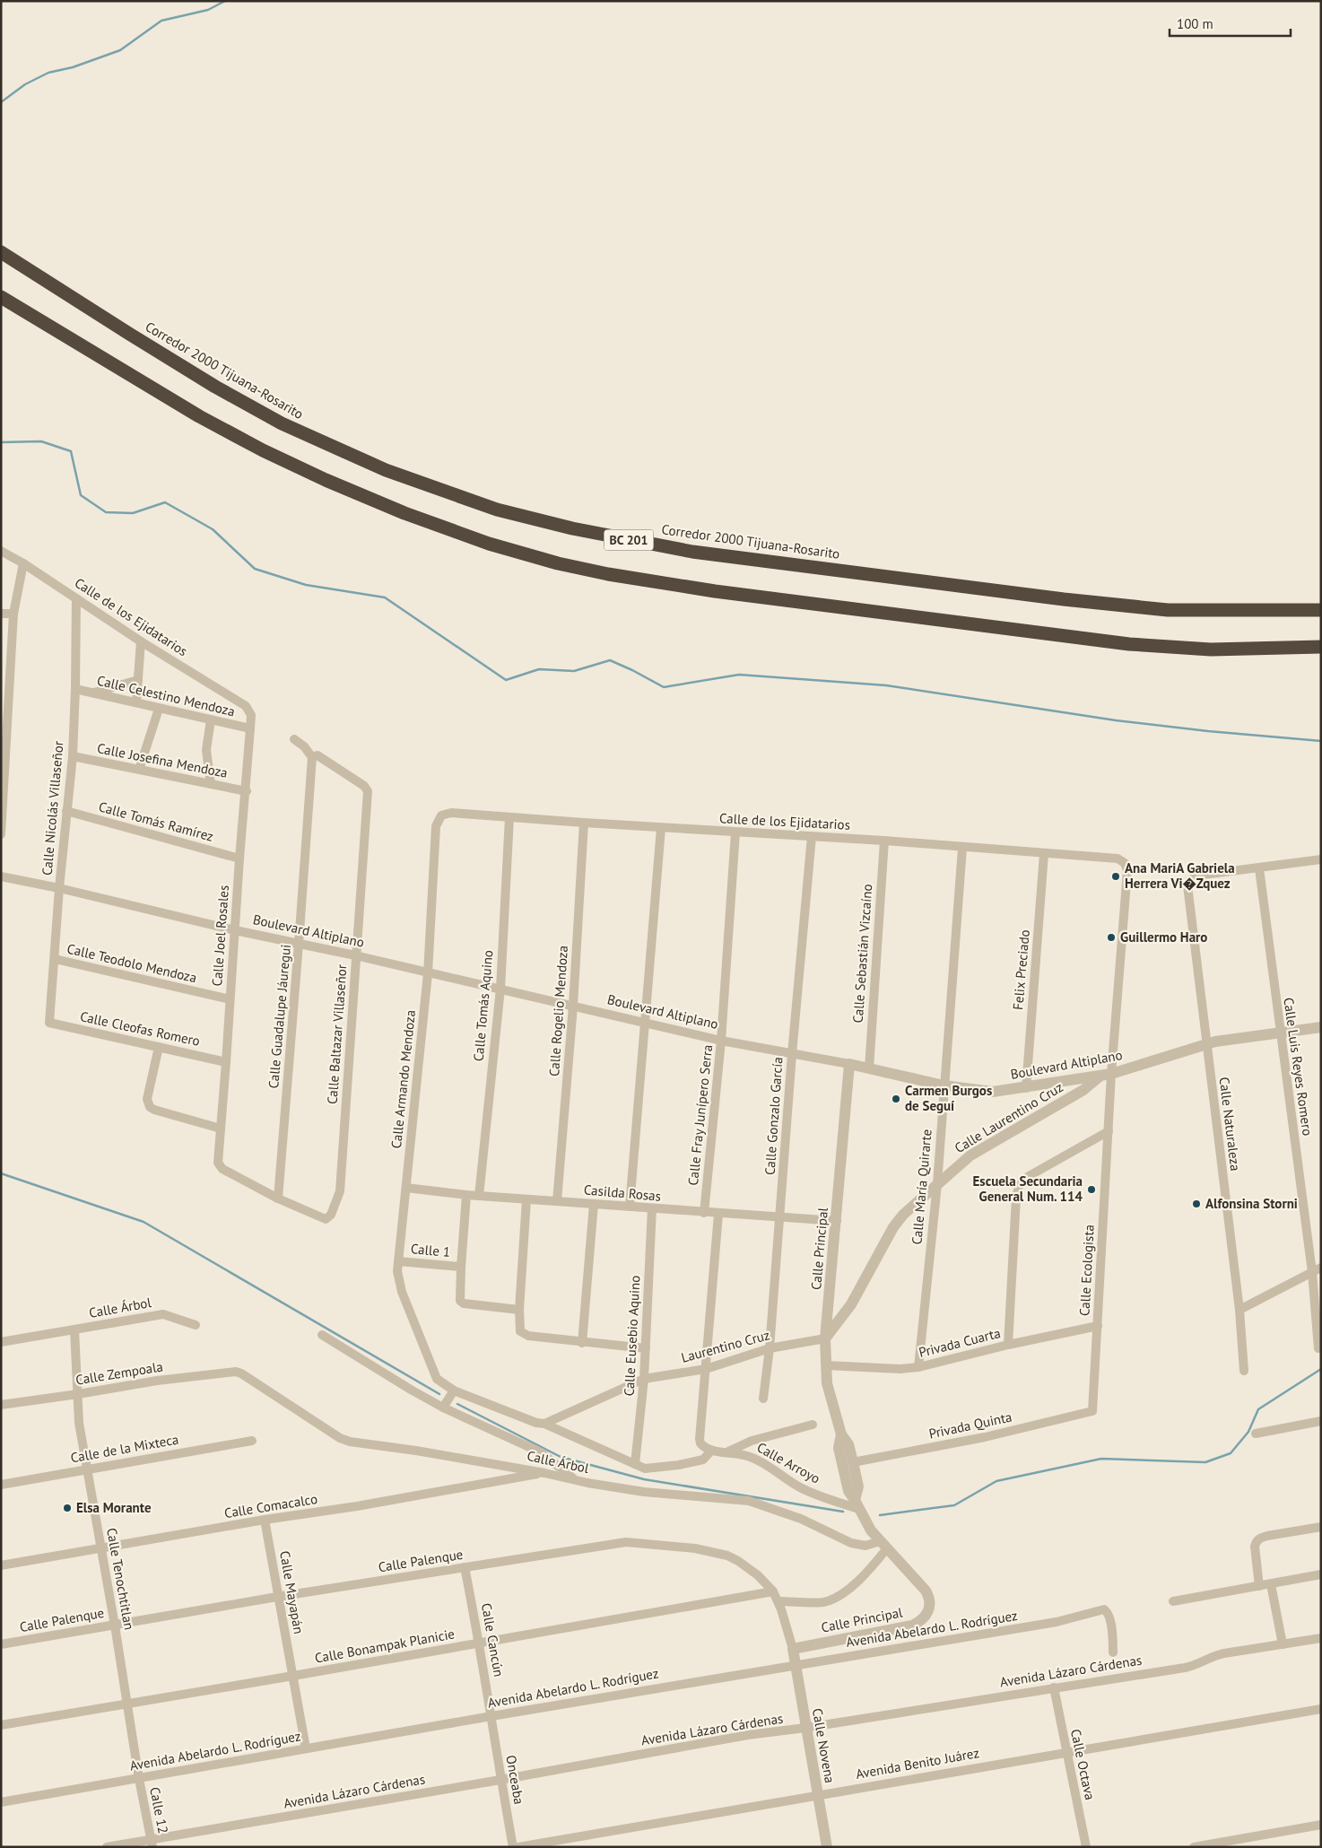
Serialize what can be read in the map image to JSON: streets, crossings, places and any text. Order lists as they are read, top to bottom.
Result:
{
  "streets": {
    "highway": ["Corredor 2000 Tijuana-Rosarito", "BC 201"],
    "street": [
      "Calle de los Ejidatarios",
      "Calle Celestino Mendoza",
      "Calle Josefina Mendoza",
      "Calle Nicolás Villaseñor",
      "Calle Tomás Ramírez",
      "Boulevard Altiplano",
      "Calle Joel Rosales",
      "Calle Sebastián Vizcaíno",
      "Calle Teodolo Mendoza",
      "Felix Preciado",
      "Calle Tomás Aquino",
      "Calle Rogelio Mendoza",
      "Calle Guadalupe Jáuregui",
      "Calle Cleofas Romero",
      "Calle Baltazar Villaseñor",
      "Calle Luis Reyes Romero",
      "Calle Armando Mendoza",
      "Calle Fray Junípero Serra",
      "Calle Gonzalo García",
      "Calle Laurentino Cruz",
      "Calle Naturaleza",
      "Calle María Quirarte",
      "Casilda Rosas",
      "Calle Principal",
      "Calle 1",
      "Calle Ecologista",
      "Calle Árbol",
      "Calle Eusebio Aquino",
      "Privada Cuarta",
      "Laurentino Cruz",
      "Calle Zempoala",
      "Privada Quinta",
      "Calle de la Mixteca",
      "Calle Arroyo",
      "Calle Comacalco",
      "Calle Palenque",
      "Calle Tenochtitlan",
      "Calle Mayapán",
      "Avenida Abelardo L. Rodríguez",
      "Calle Cancún",
      "Calle Bonampak Planicie",
      "Avenida Lázaro Cárdenas",
      "Calle Novena",
      "Avenida Benito Juárez",
      "Calle Octava",
      "Onceaba",
      "Calle 12"
    ]
  },
  "crossings": [
    ["Calle de los Ejidatarios", "Calle Nicolás Villaseñor"],
    ["Calle de los Ejidatarios", "Calle Joel Rosales"],
    ["Calle de los Ejidatarios", "Calle Sebastián Vizcaíno"],
    ["Calle de los Ejidatarios", "Felix Preciado"],
    ["Calle de los Ejidatarios", "Calle Tomás Aquino"],
    ["Calle de los Ejidatarios", "Calle Rogelio Mendoza"],
    ["Calle de los Ejidatarios", "Calle Armando Mendoza"],
    ["Calle de los Ejidatarios", "Calle Fray Junípero Serra"],
    ["Calle de los Ejidatarios", "Calle Gonzalo García"],
    ["Calle de los Ejidatarios", "Calle María Quirarte"],
    ["Calle de los Ejidatarios", "Calle Ecologista"],
    ["Calle Celestino Mendoza", "Calle Nicolás Villaseñor"],
    ["Calle Celestino Mendoza", "Calle Joel Rosales"],
    ["Calle Josefina Mendoza", "Calle Nicolás Villaseñor"],
    ["Calle Josefina Mendoza", "Calle Joel Rosales"],
    ["Calle Nicolás Villaseñor", "Calle Tomás Ramírez"],
    ["Calle Nicolás Villaseñor", "Boulevard Altiplano"],
    ["Calle Nicolás Villaseñor", "Calle Teodolo Mendoza"],
    ["Calle Nicolás Villaseñor", "Calle Cleofas Romero"],
    ["Calle Tomás Ramírez", "Calle Joel Rosales"],
    ["Boulevard Altiplano", "Calle Joel Rosales"],
    ["Boulevard Altiplano", "Calle Sebastián Vizcaíno"],
    ["Boulevard Altiplano", "Felix Preciado"],
    ["Boulevard Altiplano", "Calle Tomás Aquino"],
    ["Boulevard Altiplano", "Calle Rogelio Mendoza"],
    ["Boulevard Altiplano", "Calle Guadalupe Jáuregui"],
    ["Boulevard Altiplano", "Calle Baltazar Villaseñor"],
    ["Boulevard Altiplano", "Calle Luis Reyes Romero"],
    ["Boulevard Altiplano", "Calle Armando Mendoza"],
    ["Boulevard Altiplano", "Calle Fray Junípero Serra"],
    ["Boulevard Altiplano", "Calle Gonzalo García"],
    ["Boulevard Altiplano", "Calle Laurentino Cruz"],
    ["Boulevard Altiplano", "Calle Naturaleza"],
    ["Boulevard Altiplano", "Calle María Quirarte"],
    ["Boulevard Altiplano", "Calle Principal"],
    ["Boulevard Altiplano", "Calle Ecologista"],
    ["Calle Joel Rosales", "Calle Teodolo Mendoza"],
    ["Calle Joel Rosales", "Calle Guadalupe Jáuregui"],
    ["Calle Joel Rosales", "Calle Cleofas Romero"],
    ["Calle Joel Rosales", "Calle Baltazar Villaseñor"],
    ["Calle Tomás Aquino", "Casilda Rosas"],
    ["Calle Rogelio Mendoza", "Casilda Rosas"],
    ["Calle Guadalupe Jáuregui", "Calle Baltazar Villaseñor"],
    ["Calle Luis Reyes Romero", "Calle Naturaleza"],
    ["Calle Armando Mendoza", "Casilda Rosas"],
    ["Calle Armando Mendoza", "Calle 1"],
    ["Calle Armando Mendoza", "Calle Eusebio Aquino"],
    ["Calle Armando Mendoza", "Laurentino Cruz"],
    ["Calle Armando Mendoza", "Calle Arroyo"],
    ["Calle Fray Junípero Serra", "Casilda Rosas"],
    ["Calle Gonzalo García", "Casilda Rosas"],
    ["Calle Gonzalo García", "Laurentino Cruz"],
    ["Calle Laurentino Cruz", "Calle María Quirarte"],
    ["Calle Laurentino Cruz", "Calle Principal"],
    ["Calle Laurentino Cruz", "Calle Ecologista"],
    ["Calle Laurentino Cruz", "Laurentino Cruz"],
    ["Calle María Quirarte", "Privada Cuarta"],
    ["Casilda Rosas", "Calle Principal"],
    ["Casilda Rosas", "Calle Eusebio Aquino"],
    ["Calle Principal", "Calle Árbol"],
    ["Calle Principal", "Privada Cuarta"],
    ["Calle Principal", "Laurentino Cruz"],
    ["Calle Principal", "Privada Quinta"],
    ["Calle Principal", "Calle Arroyo"],
    ["Calle Principal", "Calle Palenque"],
    ["Calle Principal", "Calle Novena"],
    ["Calle Ecologista", "Privada Cuarta"],
    ["Calle Ecologista", "Privada Quinta"],
    ["Calle Árbol", "Calle Zempoala"],
    ["Calle Árbol", "Calle Comacalco"],
    ["Calle Árbol", "Calle Tenochtitlan"],
    ["Calle Eusebio Aquino", "Laurentino Cruz"],
    ["Calle Zempoala", "Calle Tenochtitlan"],
    ["Calle de la Mixteca", "Calle Tenochtitlan"],
    ["Calle Comacalco", "Calle Tenochtitlan"],
    ["Calle Comacalco", "Calle Mayapán"],
    ["Calle Palenque", "Calle Tenochtitlan"],
    ["Calle Palenque", "Calle Mayapán"],
    ["Calle Palenque", "Calle Cancún"],
    ["Calle Palenque", "Calle Bonampak Planicie"],
    ["Calle Palenque", "Calle Novena"],
    ["Calle Tenochtitlan", "Avenida Abelardo L. Rodríguez"],
    ["Calle Tenochtitlan", "Calle Bonampak Planicie"],
    ["Calle Tenochtitlan", "Calle 12"],
    ["Calle Mayapán", "Avenida Abelardo L. Rodríguez"],
    ["Calle Mayapán", "Calle Bonampak Planicie"],
    ["Avenida Abelardo L. Rodríguez", "Calle Cancún"],
    ["Avenida Abelardo L. Rodríguez", "Calle Novena"],
    ["Avenida Abelardo L. Rodríguez", "Onceaba"],
    ["Avenida Abelardo L. Rodríguez", "Calle 12"],
    ["Calle Cancún", "Calle Bonampak Planicie"],
    ["Calle Cancún", "Onceaba"],
    ["Avenida Lázaro Cárdenas", "Calle Novena"],
    ["Avenida Lázaro Cárdenas", "Calle Octava"],
    ["Avenida Lázaro Cárdenas", "Onceaba"],
    ["Avenida Lázaro Cárdenas", "Calle 12"],
    ["Calle Novena", "Avenida Benito Juárez"],
    ["Avenida Benito Juárez", "Calle Octava"]
  ],
  "places": [
    "Ana MariA Gabriela Herrera Vi�Zquez",
    "Guillermo Haro",
    "Carmen Burgos de Seguí",
    "Escuela Secundaria General Num. 114",
    "Alfonsina Storni",
    "Elsa Morante"
  ],
  "scale_bar": "100 m"
}
